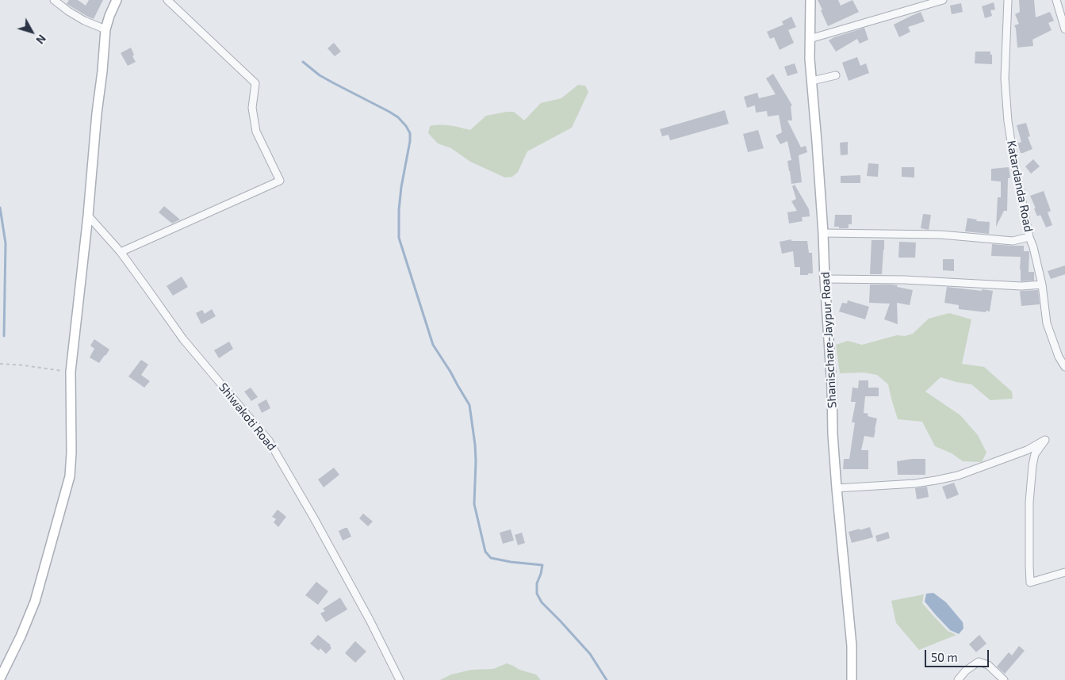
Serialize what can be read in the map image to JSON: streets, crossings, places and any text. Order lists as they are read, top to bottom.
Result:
{
  "streets": {
    "street": ["Katardanda Road", "Shanischare-Jaypur Road", "Shiwakoti Road"]
  },
  "scale_bar": "50 m",
  "north": "bottom right"
}
